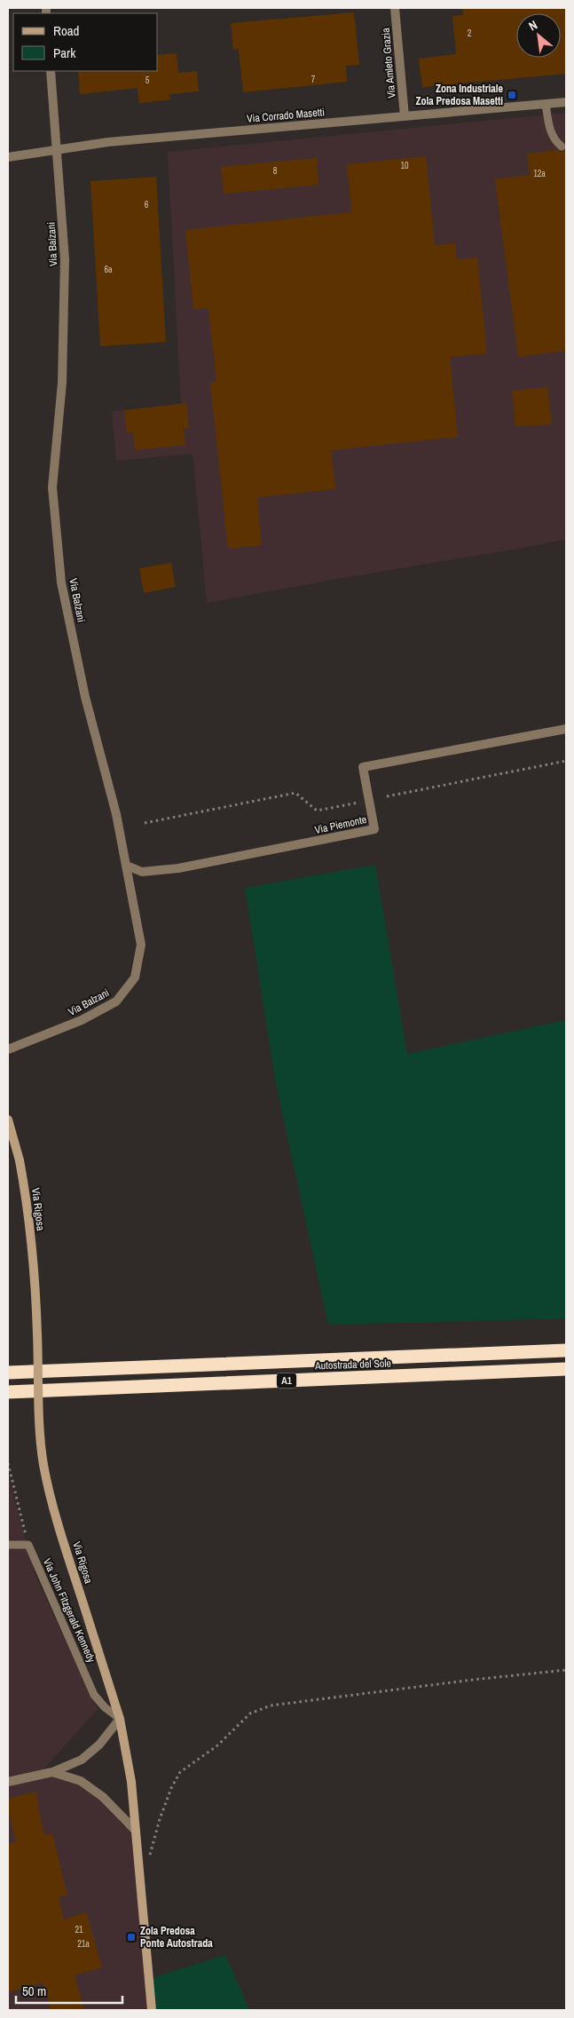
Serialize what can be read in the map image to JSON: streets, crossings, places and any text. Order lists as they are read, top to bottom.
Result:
{
  "streets": {
    "highway": ["Autostrada del Sole", "A1"],
    "main road": ["Via Rigosa"],
    "street": [
      "Via Amleto Grazia",
      "Via Corrado Masetti",
      "Via Balzani",
      "Via Piemonte"
    ],
    "lane": ["Via John Fitzgerald Kennedy"]
  },
  "crossings": [
    ["Via Amleto Grazia", "Via Corrado Masetti"],
    ["Via Corrado Masetti", "Via Balzani"],
    ["Via Balzani", "Via Piemonte"],
    ["Via Rigosa", "Via John Fitzgerald Kennedy"]
  ],
  "places": {
    "transit": ["Zona Industriale Zola Predosa Masetti", "Zola Predosa Ponte Autostrada"]
  },
  "house_numbers": [
    "2",
    "7",
    "5",
    "10",
    "8",
    "12a",
    "6",
    "6a",
    "21",
    "21a"
  ],
  "legend": ["Road", "Park"],
  "scale_bar": "50 m",
  "north": "top left"
}
